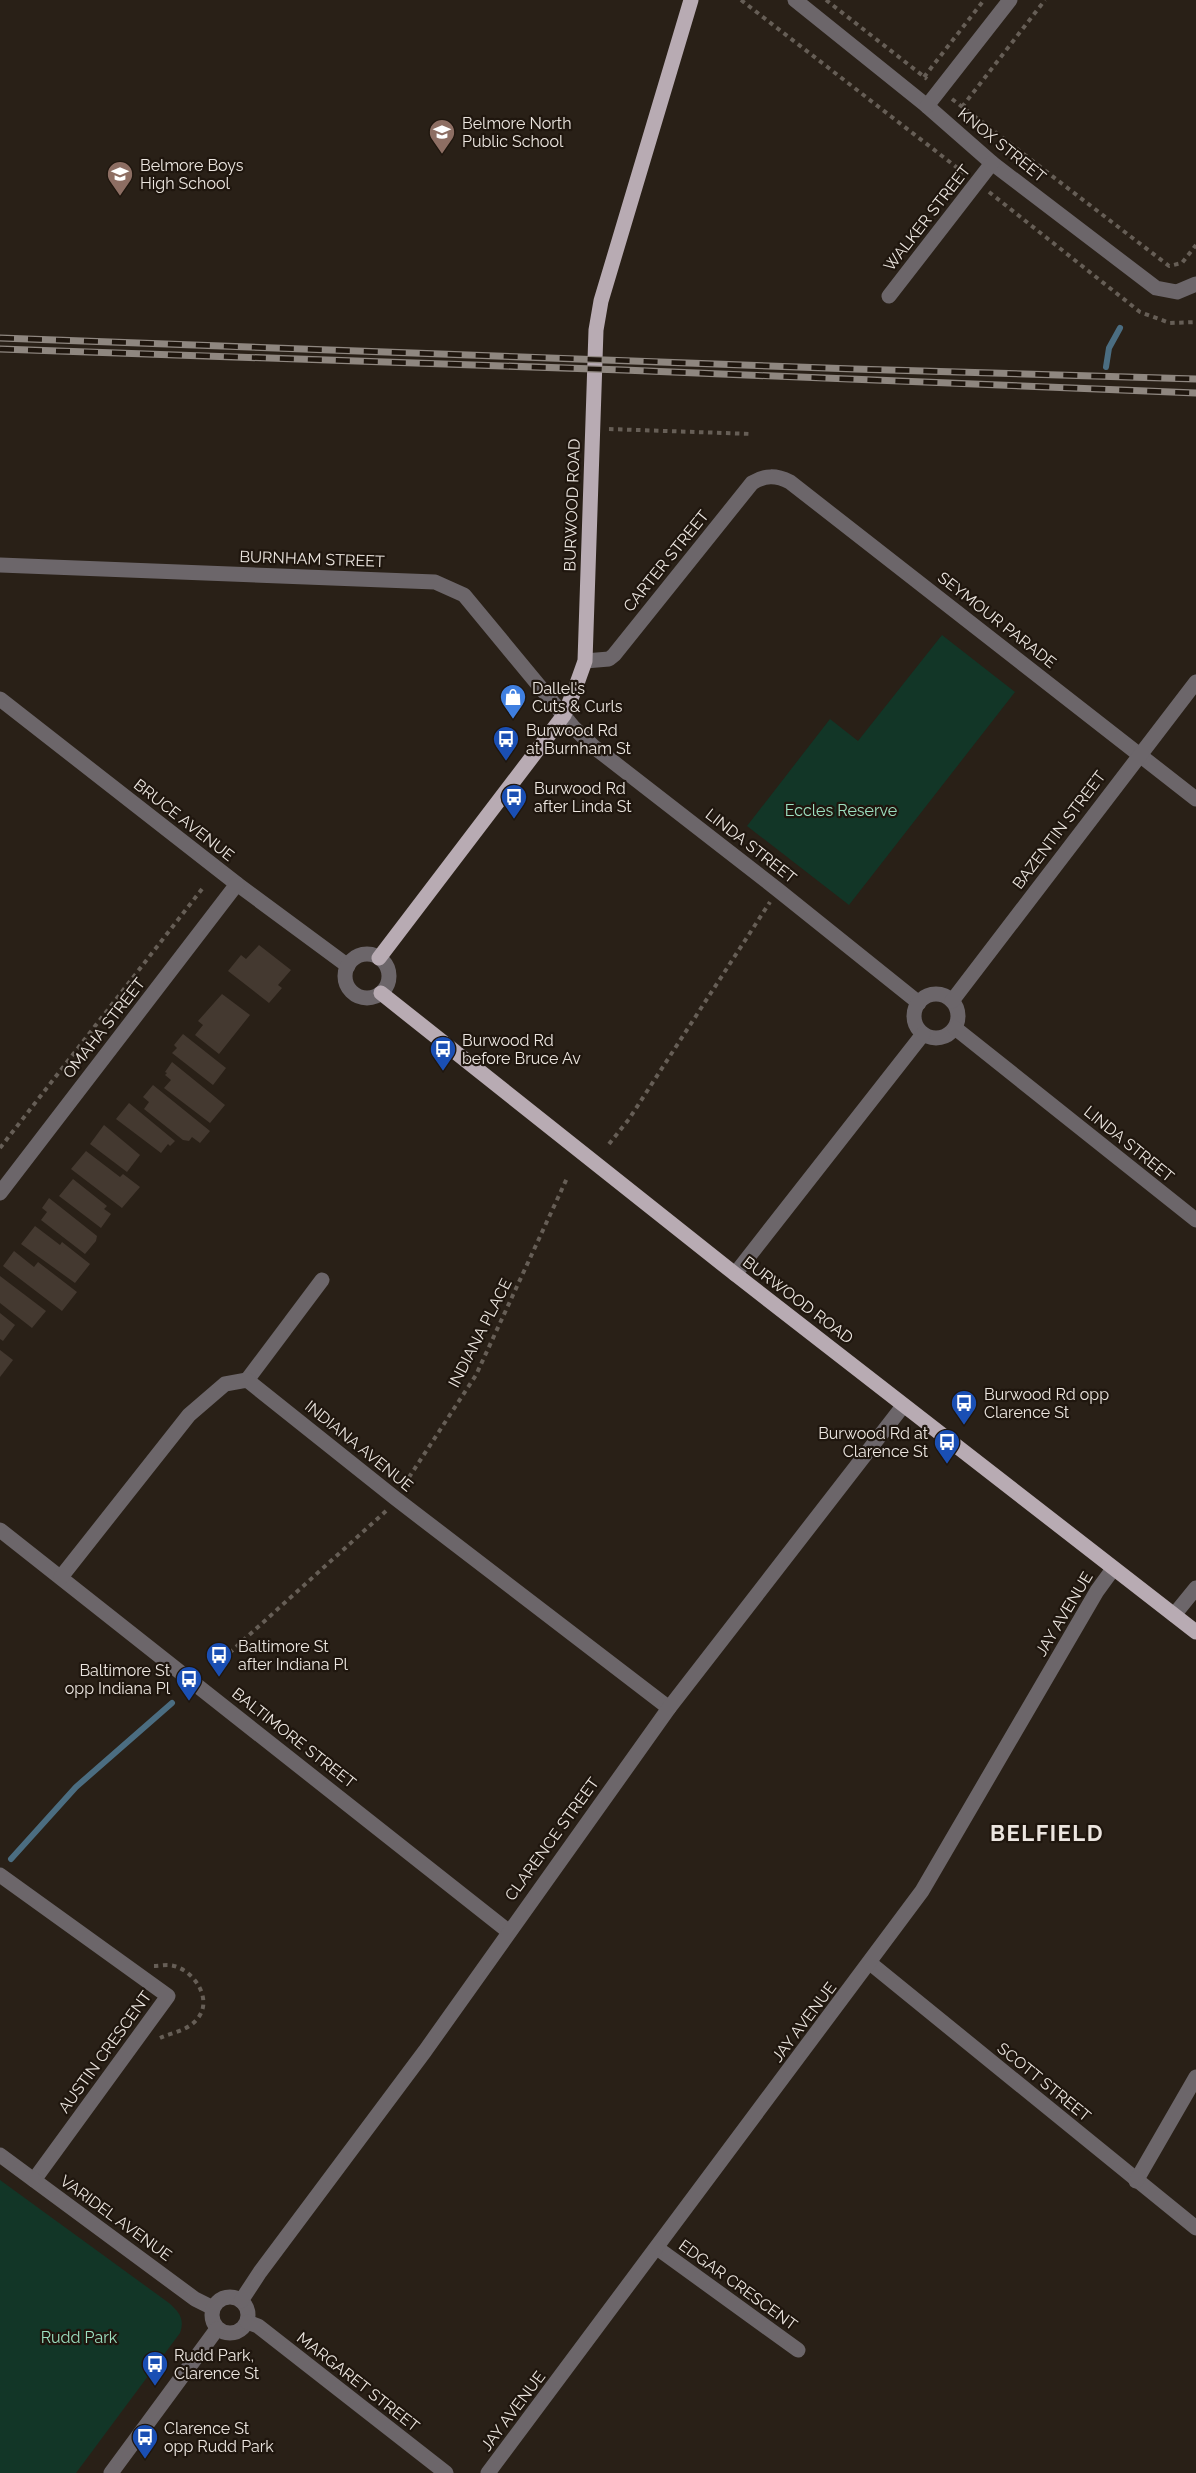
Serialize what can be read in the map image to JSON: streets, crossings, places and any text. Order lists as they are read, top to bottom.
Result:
{
  "streets": {
    "main road": ["BURWOOD ROAD"],
    "street": [
      "KNOX STREET",
      "WALKER STREET",
      "BURNHAM STREET",
      "CARTER STREET",
      "SEYMOUR PARADE",
      "BRUCE AVENUE",
      "BAZENTIN STREET",
      "LINDA STREET",
      "OMAHA STREET",
      "INDIANA AVENUE",
      "JAY AVENUE",
      "BALTIMORE STREET",
      "CLARENCE STREET",
      "AUSTIN CRESCENT",
      "SCOTT STREET",
      "VARIDEL AVENUE",
      "EDGAR CRESCENT",
      "MARGARET STREET"
    ],
    "path": ["INDIANA PLACE"]
  },
  "crossings": [
    ["KNOX STREET", "WALKER STREET"],
    ["BURWOOD ROAD", "BURNHAM STREET"],
    ["BURWOOD ROAD", "CARTER STREET"],
    ["BURWOOD ROAD", "BRUCE AVENUE"],
    ["BURWOOD ROAD", "LINDA STREET"],
    ["BURWOOD ROAD", "JAY AVENUE"],
    ["BURWOOD ROAD", "CLARENCE STREET"],
    ["BURNHAM STREET", "LINDA STREET"],
    ["CARTER STREET", "SEYMOUR PARADE"],
    ["SEYMOUR PARADE", "BAZENTIN STREET"],
    ["BRUCE AVENUE", "OMAHA STREET"],
    ["BAZENTIN STREET", "LINDA STREET"],
    ["INDIANA PLACE", "INDIANA AVENUE"],
    ["INDIANA AVENUE", "CLARENCE STREET"],
    ["JAY AVENUE", "SCOTT STREET"],
    ["JAY AVENUE", "EDGAR CRESCENT"],
    ["BALTIMORE STREET", "CLARENCE STREET"],
    ["CLARENCE STREET", "VARIDEL AVENUE"],
    ["CLARENCE STREET", "MARGARET STREET"],
    ["AUSTIN CRESCENT", "VARIDEL AVENUE"],
    ["VARIDEL AVENUE", "MARGARET STREET"]
  ],
  "districts": ["BELFIELD"],
  "parks": ["Eccles Reserve", "Rudd Park"],
  "places": {
    "school or university": ["Belmore North Public School", "Belmore Boys High School"],
    "shop": ["Dallel's Cuts & Curls"],
    "bus stop": [
      "Burwood Rd at Burnham St",
      "Burwood Rd after Linda St",
      "Burwood Rd before Bruce Av",
      "Burwood Rd opp Clarence St",
      "Burwood Rd at Clarence St",
      "Baltimore St after Indiana Pl",
      "Baltimore St opp Indiana Pl",
      "Rudd Park, Clarence St",
      "Clarence St opp Rudd Park"
    ]
  }
}
